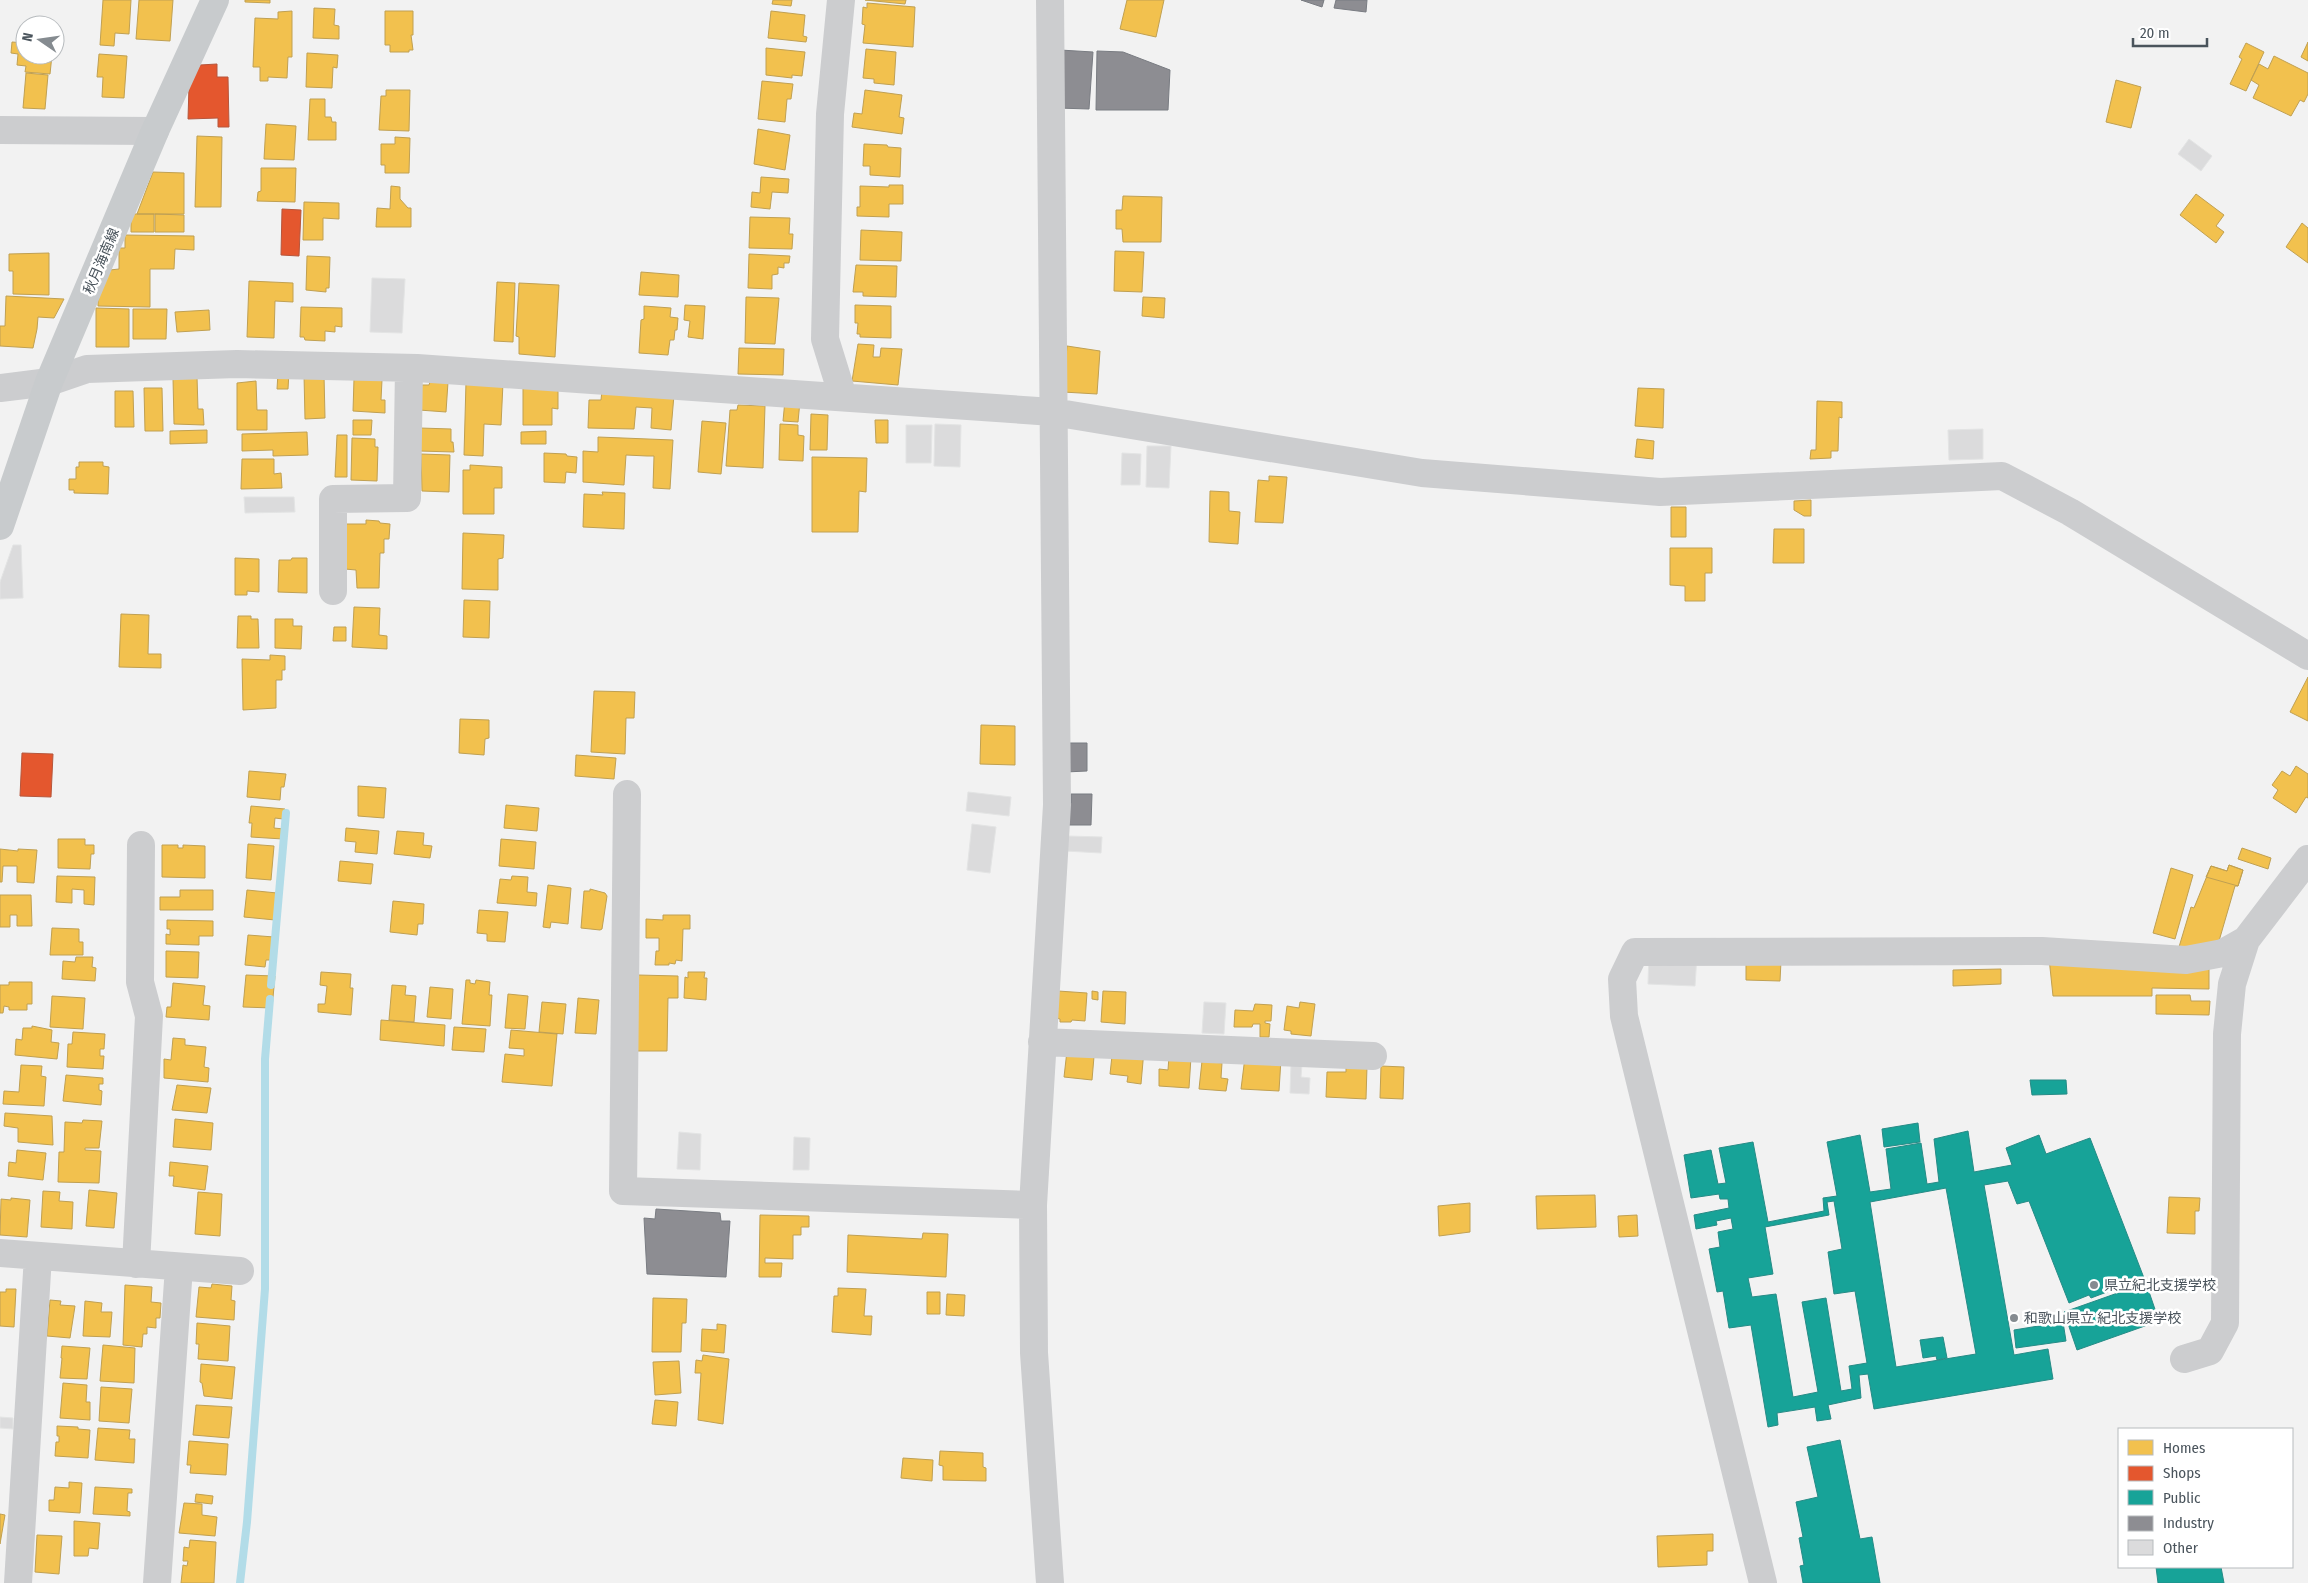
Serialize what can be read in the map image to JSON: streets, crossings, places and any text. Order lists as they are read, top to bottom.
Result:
{
  "streets": {
    "main road": ["秋月海南線"]
  },
  "places": ["県立紀北支援学校", "和歌山県立 紀北支援学校"],
  "legend": [
    "Homes",
    "Shops",
    "Public",
    "Industry",
    "Other"
  ],
  "scale_bar": "20 m",
  "north": "left"
}
